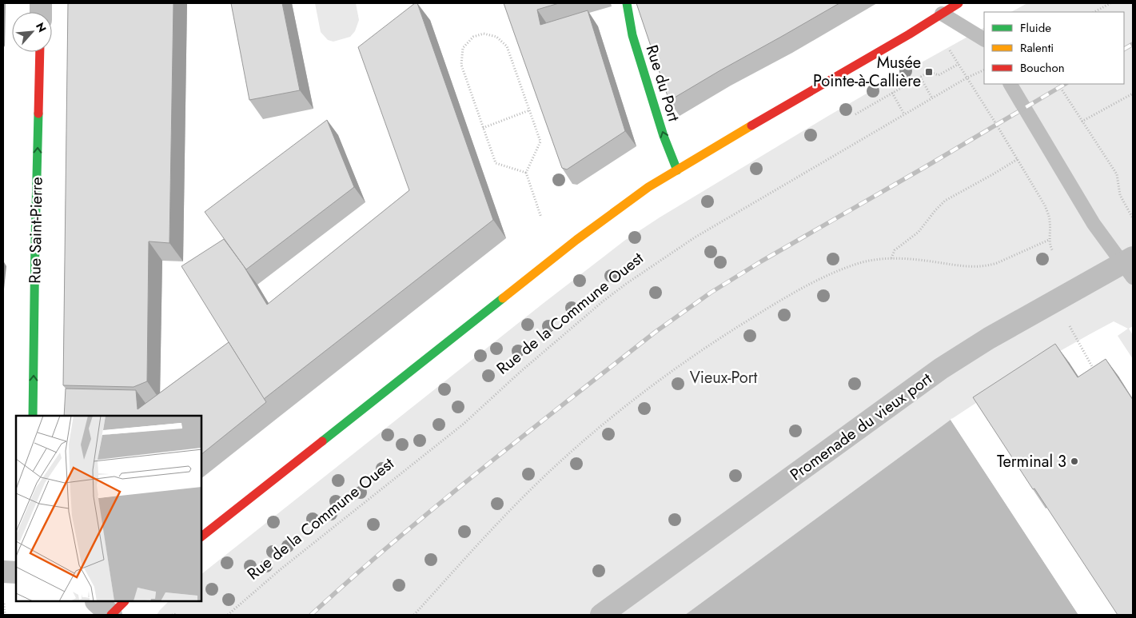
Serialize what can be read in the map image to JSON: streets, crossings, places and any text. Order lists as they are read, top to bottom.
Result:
{
  "streets": {
    "street": ["Rue du Port", "Rue Saint-Pierre", "Promenade du vieux port"],
    "path": ["Rue de la Commune Ouest"]
  },
  "one_way": ["Rue du Port", "Rue Saint-Pierre"],
  "parks": ["Vieux-Port"],
  "places": {
    "transit": ["Musée Pointe-à-Callière"],
    "other": ["Terminal 3"]
  },
  "legend": ["Fluide", "Ralenti", "Bouchon"],
  "north": "top right"
}
